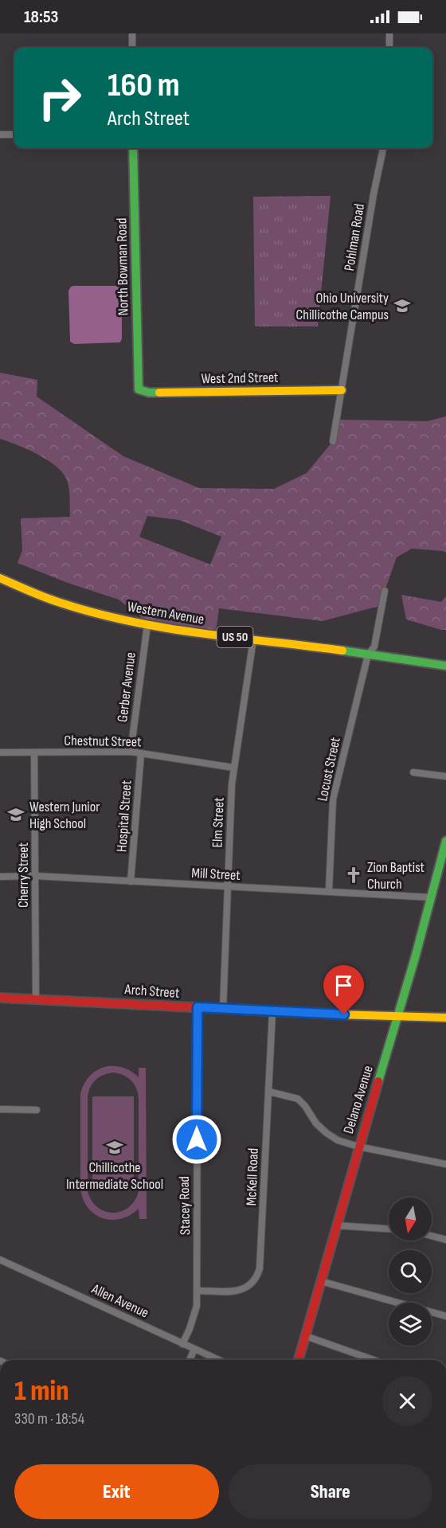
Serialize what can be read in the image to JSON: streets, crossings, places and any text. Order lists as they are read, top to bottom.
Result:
{
  "streets": {
    "street": [
      "Pohlman Road",
      "North Bowman Road",
      "West 2nd Street",
      "Western Avenue",
      "US 50",
      "Gerber Avenue",
      "Chestnut Street",
      "Locust Street",
      "Hospital Street",
      "Elm Street",
      "Mill Street",
      "Cherry Street",
      "Arch Street",
      "Delano Avenue",
      "McKell Road",
      "Stacey Road",
      "Allen Avenue"
    ]
  },
  "crossings": [
    ["Pohlman Road", "West 2nd Street"],
    ["North Bowman Road", "West 2nd Street"],
    ["Western Avenue", "Gerber Avenue"],
    ["Western Avenue", "Locust Street"],
    ["Western Avenue", "Elm Street"],
    ["Gerber Avenue", "Chestnut Street"],
    ["Chestnut Street", "Hospital Street"],
    ["Chestnut Street", "Elm Street"],
    ["Chestnut Street", "Cherry Street"],
    ["Locust Street", "Mill Street"],
    ["Hospital Street", "Mill Street"],
    ["Elm Street", "Mill Street"],
    ["Elm Street", "Arch Street"],
    ["Mill Street", "Cherry Street"],
    ["Mill Street", "Delano Avenue"],
    ["Cherry Street", "Arch Street"],
    ["Arch Street", "Delano Avenue"],
    ["Arch Street", "McKell Road"],
    ["Arch Street", "Stacey Road"],
    ["McKell Road", "Stacey Road"],
    ["Stacey Road", "Allen Avenue"]
  ],
  "places": {
    "school or university": ["Ohio University Chillicothe Campus", "Western Junior High School", "Chillicothe Intermediate School"],
    "church": ["Zion Baptist Church"]
  },
  "north": "bottom",
  "page": {
    "status": "18:53",
    "turn": ["160 m", "Arch Street"],
    "heading": ["1 min", "330 m · 18:54"],
    "buttons": ["Exit", "Share"]
  }
}
